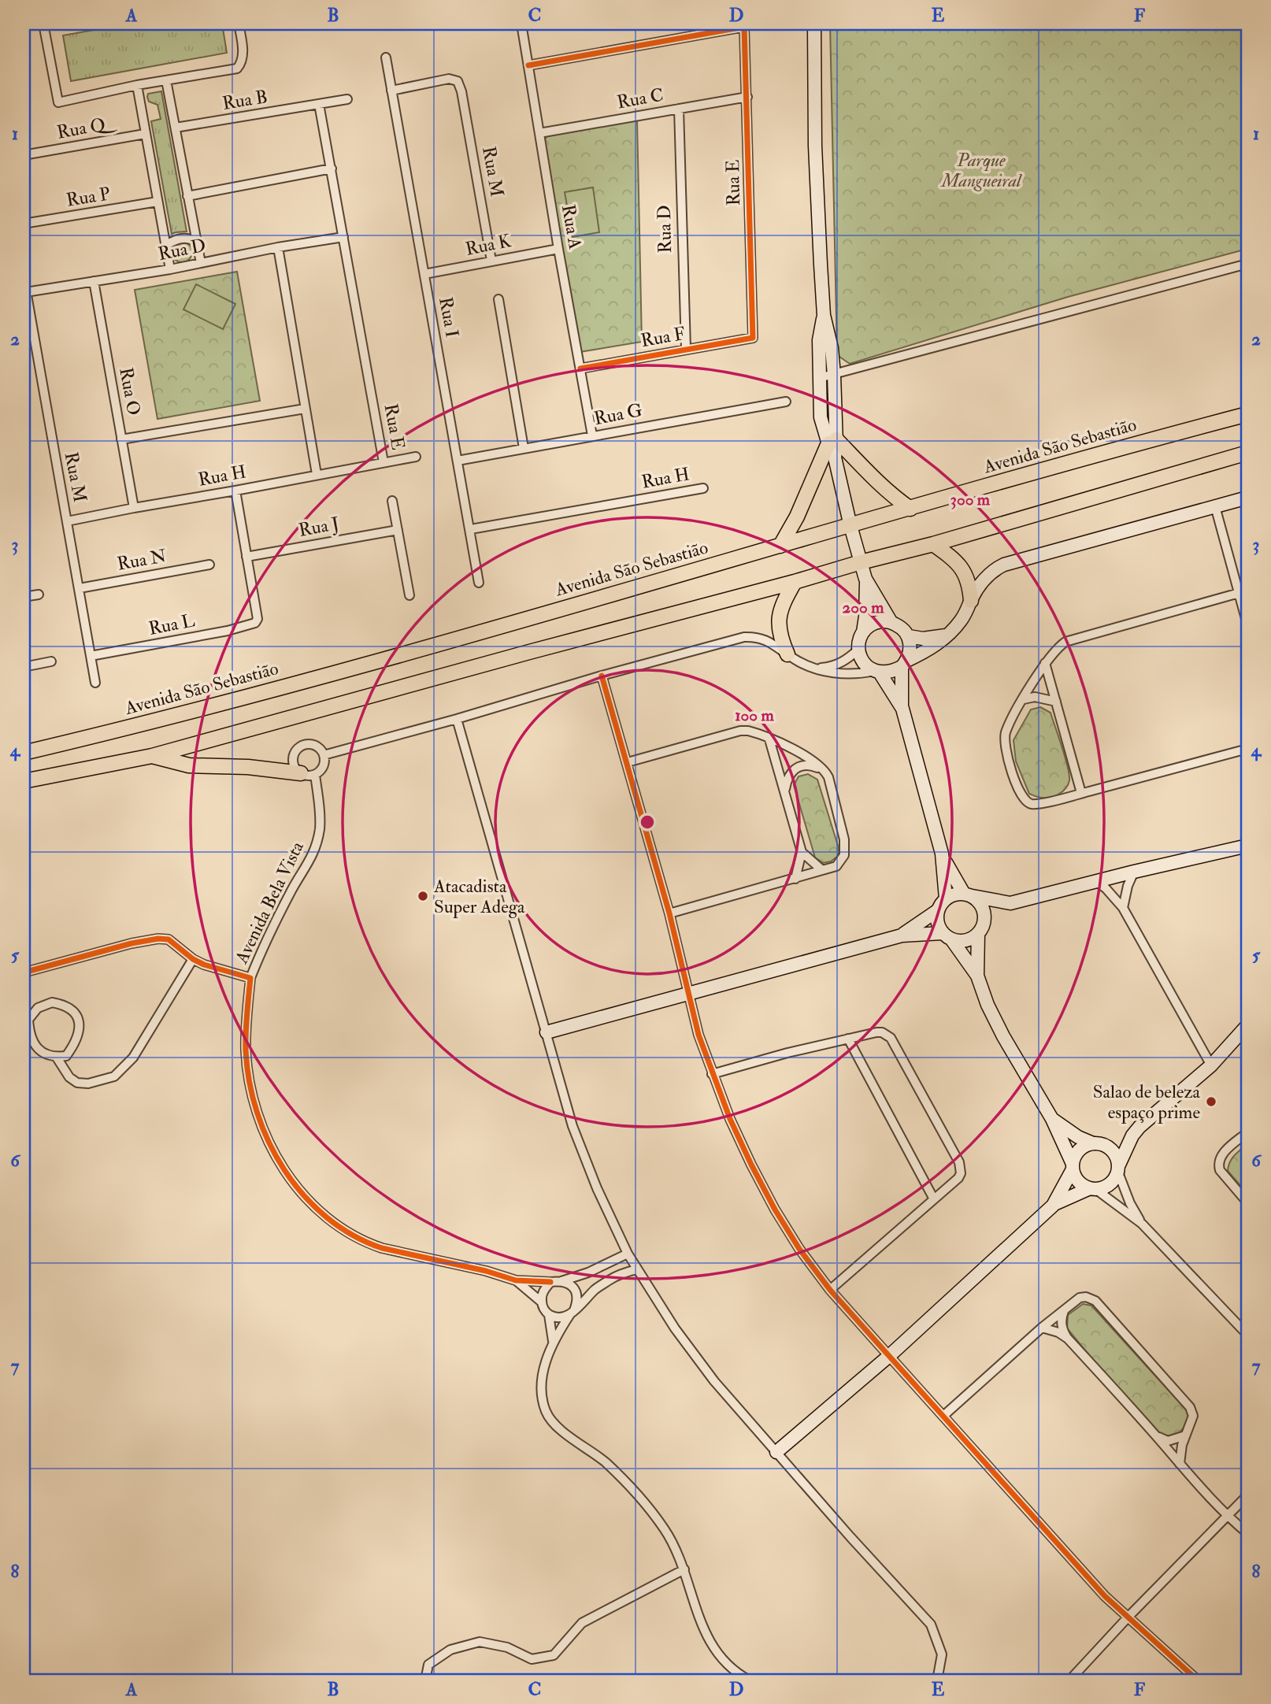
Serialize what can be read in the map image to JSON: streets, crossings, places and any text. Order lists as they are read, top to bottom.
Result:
{
  "streets": {
    "main road": ["Avenida São Sebastião"],
    "street": [
      "Rua C",
      "Rua B",
      "Rua Q",
      "Rua M",
      "Rua E",
      "Rua P",
      "Rua A",
      "Rua D",
      "Rua K",
      "Rua I",
      "Rua F",
      "Rua O",
      "Rua G",
      "Rua H",
      "Rua J",
      "Rua N",
      "Rua L",
      "Avenida Bela Vista"
    ]
  },
  "crossings": [
    ["Rua C", "Rua E"],
    ["Rua C", "Rua A"],
    ["Rua C", "Rua D"],
    ["Rua B", "Rua E"],
    ["Rua M", "Rua D"],
    ["Rua M", "Rua K"],
    ["Rua M", "Rua I"],
    ["Rua M", "Rua H"],
    ["Rua M", "Rua N"],
    ["Rua M", "Rua L"],
    ["Rua E", "Rua A"],
    ["Rua E", "Rua D"],
    ["Rua E", "Rua F"],
    ["Rua E", "Rua H"],
    ["Rua A", "Rua K"],
    ["Rua A", "Rua F"],
    ["Rua A", "Rua G"],
    ["Rua D", "Rua F"],
    ["Rua D", "Rua O"],
    ["Rua K", "Rua I"],
    ["Rua I", "Rua G"],
    ["Rua I", "Rua H"],
    ["Rua O", "Rua H"],
    ["Rua J", "Rua L"]
  ],
  "parks": ["Parque Mangueiral"],
  "places": ["Atacadista Super Adega", "Salao de beleza espaço prime"],
  "grid": {
    "columns": [
      "A",
      "B",
      "C",
      "D",
      "E",
      "F"
    ],
    "rows": [
      "1",
      "2",
      "3",
      "4",
      "5",
      "6",
      "7",
      "8"
    ]
  },
  "rings": ["300 m", "200 m", "100 m"]
}
